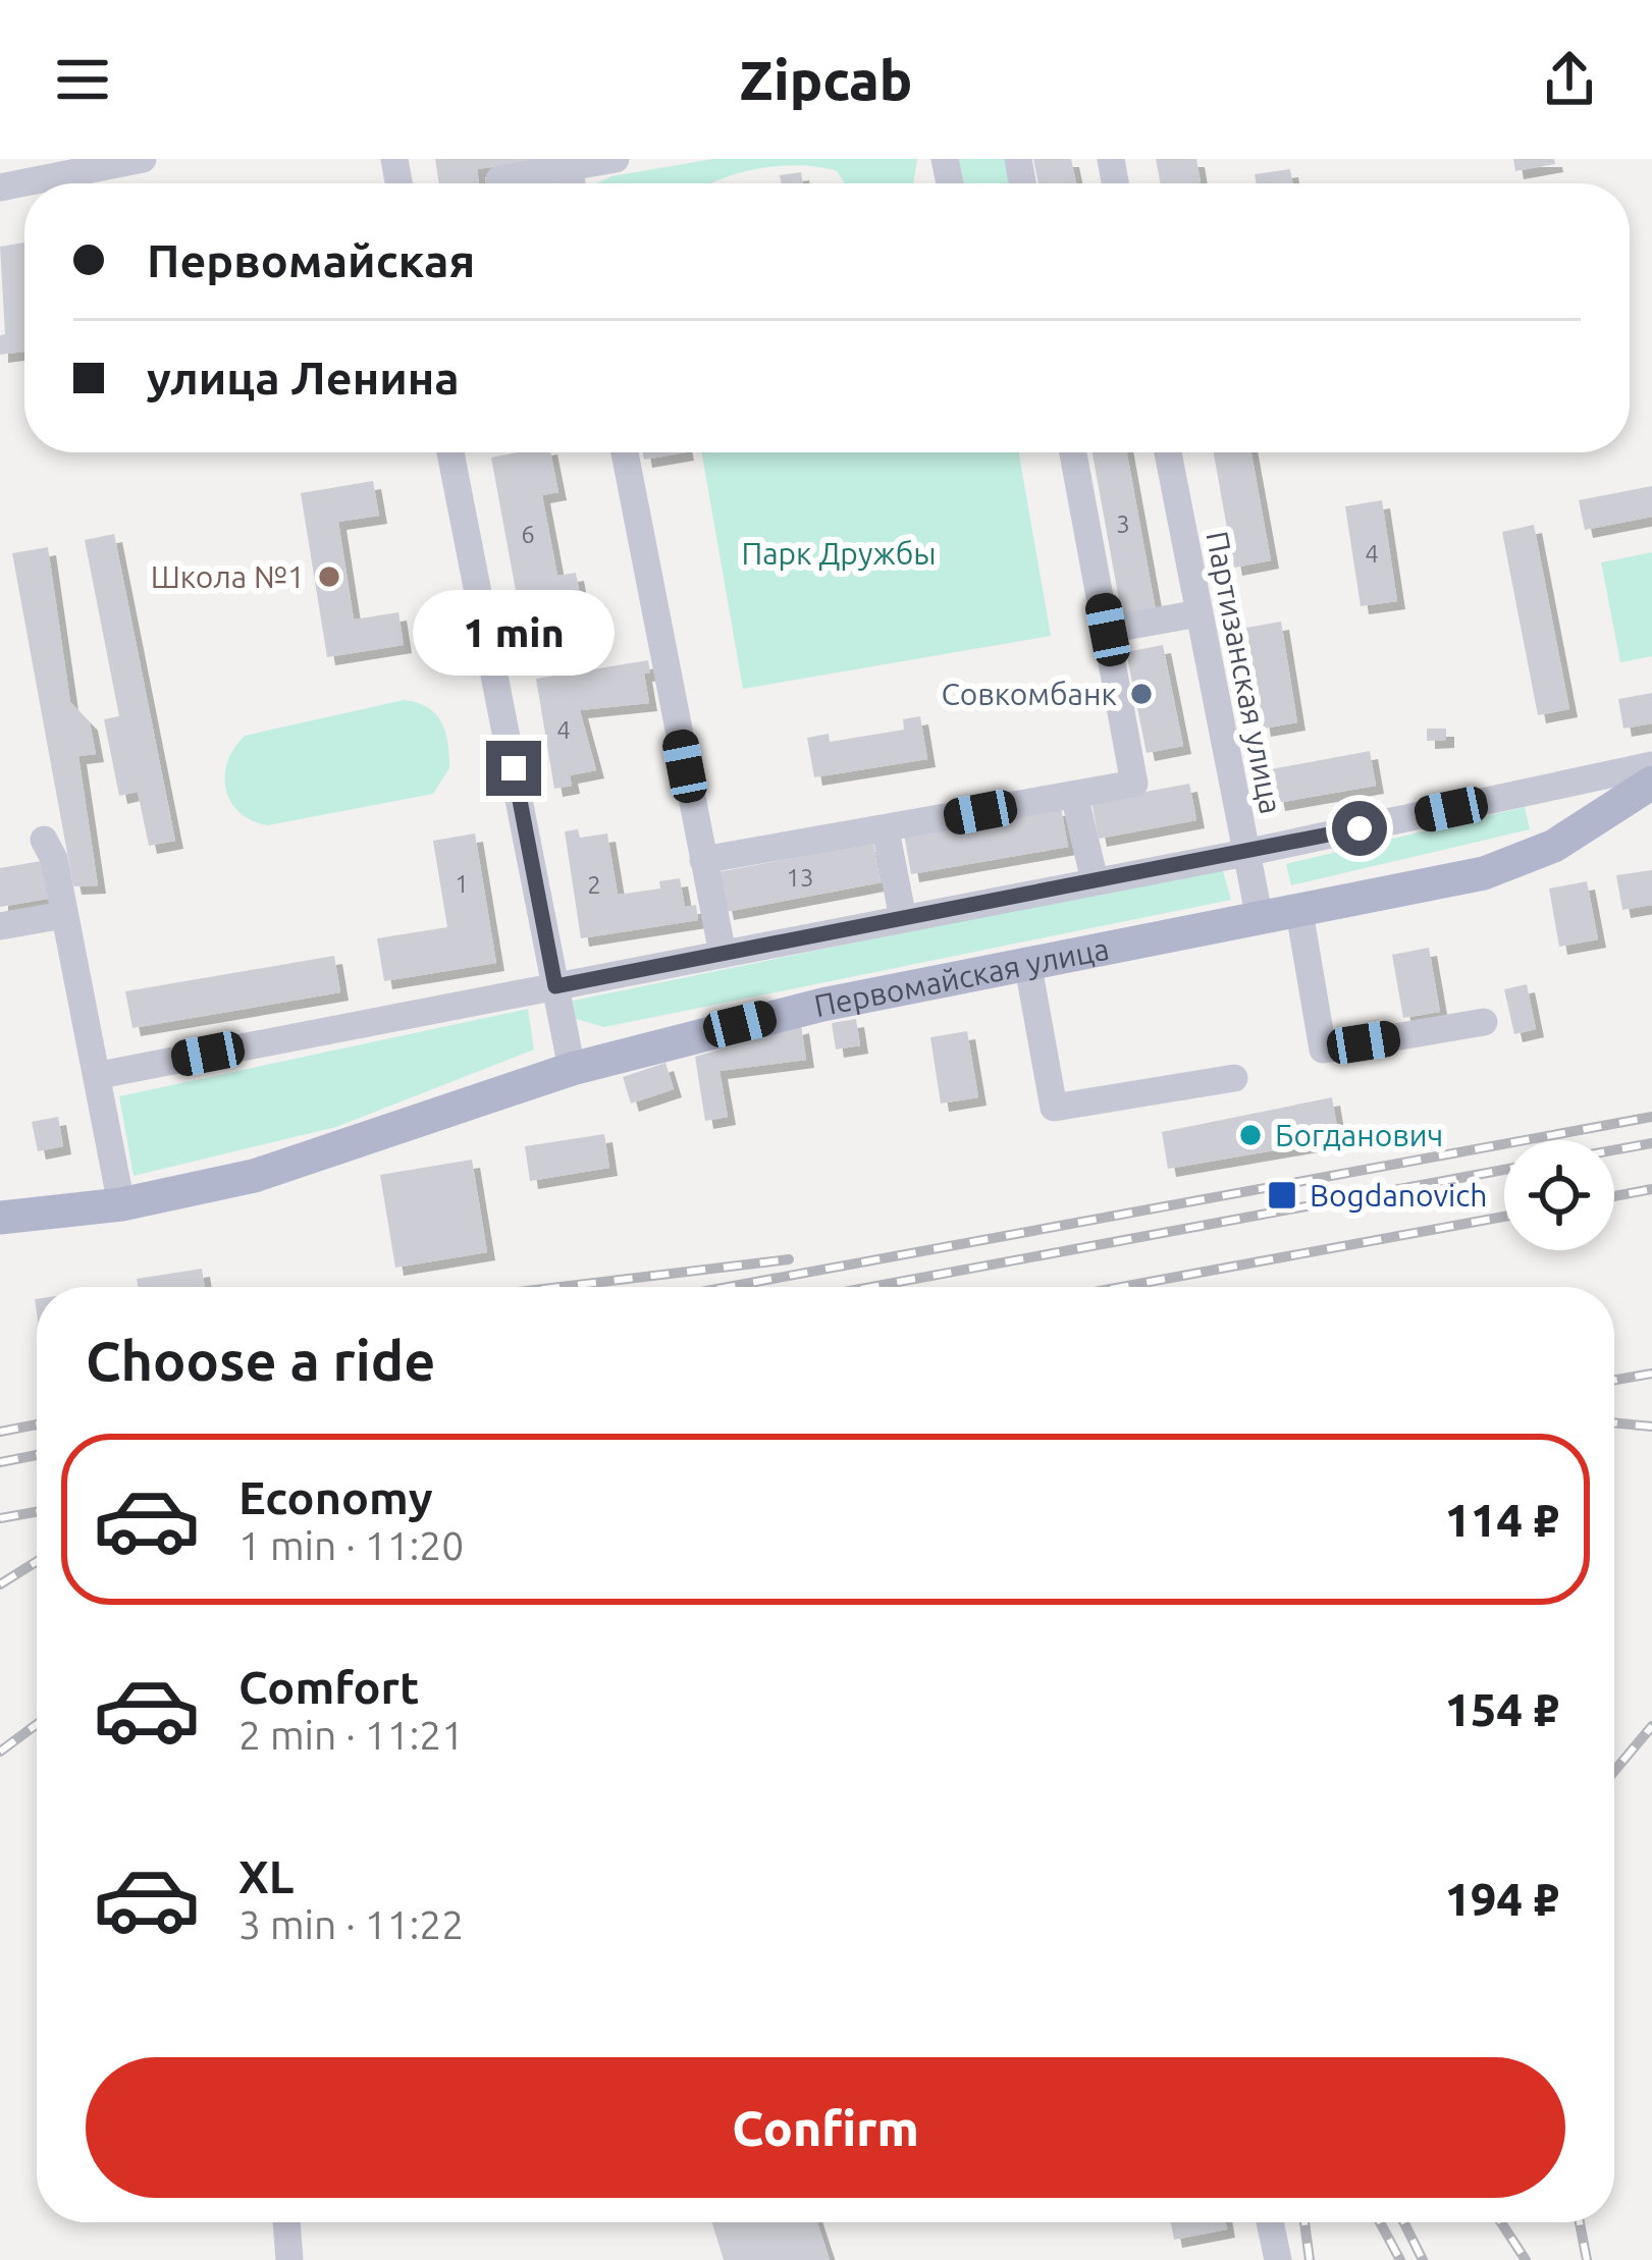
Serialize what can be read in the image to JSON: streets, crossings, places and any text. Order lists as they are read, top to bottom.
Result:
{
  "streets": {
    "main road": ["Первомайская улица"],
    "street": ["Партизанская улица"]
  },
  "crossings": [
    ["Партизанская улица", "Первомайская улица"]
  ],
  "parks": ["Парк Дружбы"],
  "places": {
    "other": ["Школа №1", "Совкомбанк", "Богданович"],
    "transit": ["Bogdanovich"]
  },
  "house_numbers": [
    "3",
    "6",
    "4",
    "4",
    "13",
    "1",
    "2"
  ],
  "page": {
    "header": "Zipcab",
    "banner": ["Первомайская", "улица Ленина"],
    "bubble": "1 min",
    "heading": "Choose a ride",
    "list": [
      {
        "name": "Economy",
        "note": "1 min · 11:20",
        "value": "114 ₽"
      },
      {
        "name": "Comfort",
        "note": "2 min · 11:21",
        "value": "154 ₽"
      },
      {
        "name": "XL",
        "note": "3 min · 11:22",
        "value": "194 ₽"
      }
    ],
    "buttons": "Confirm"
  }
}
